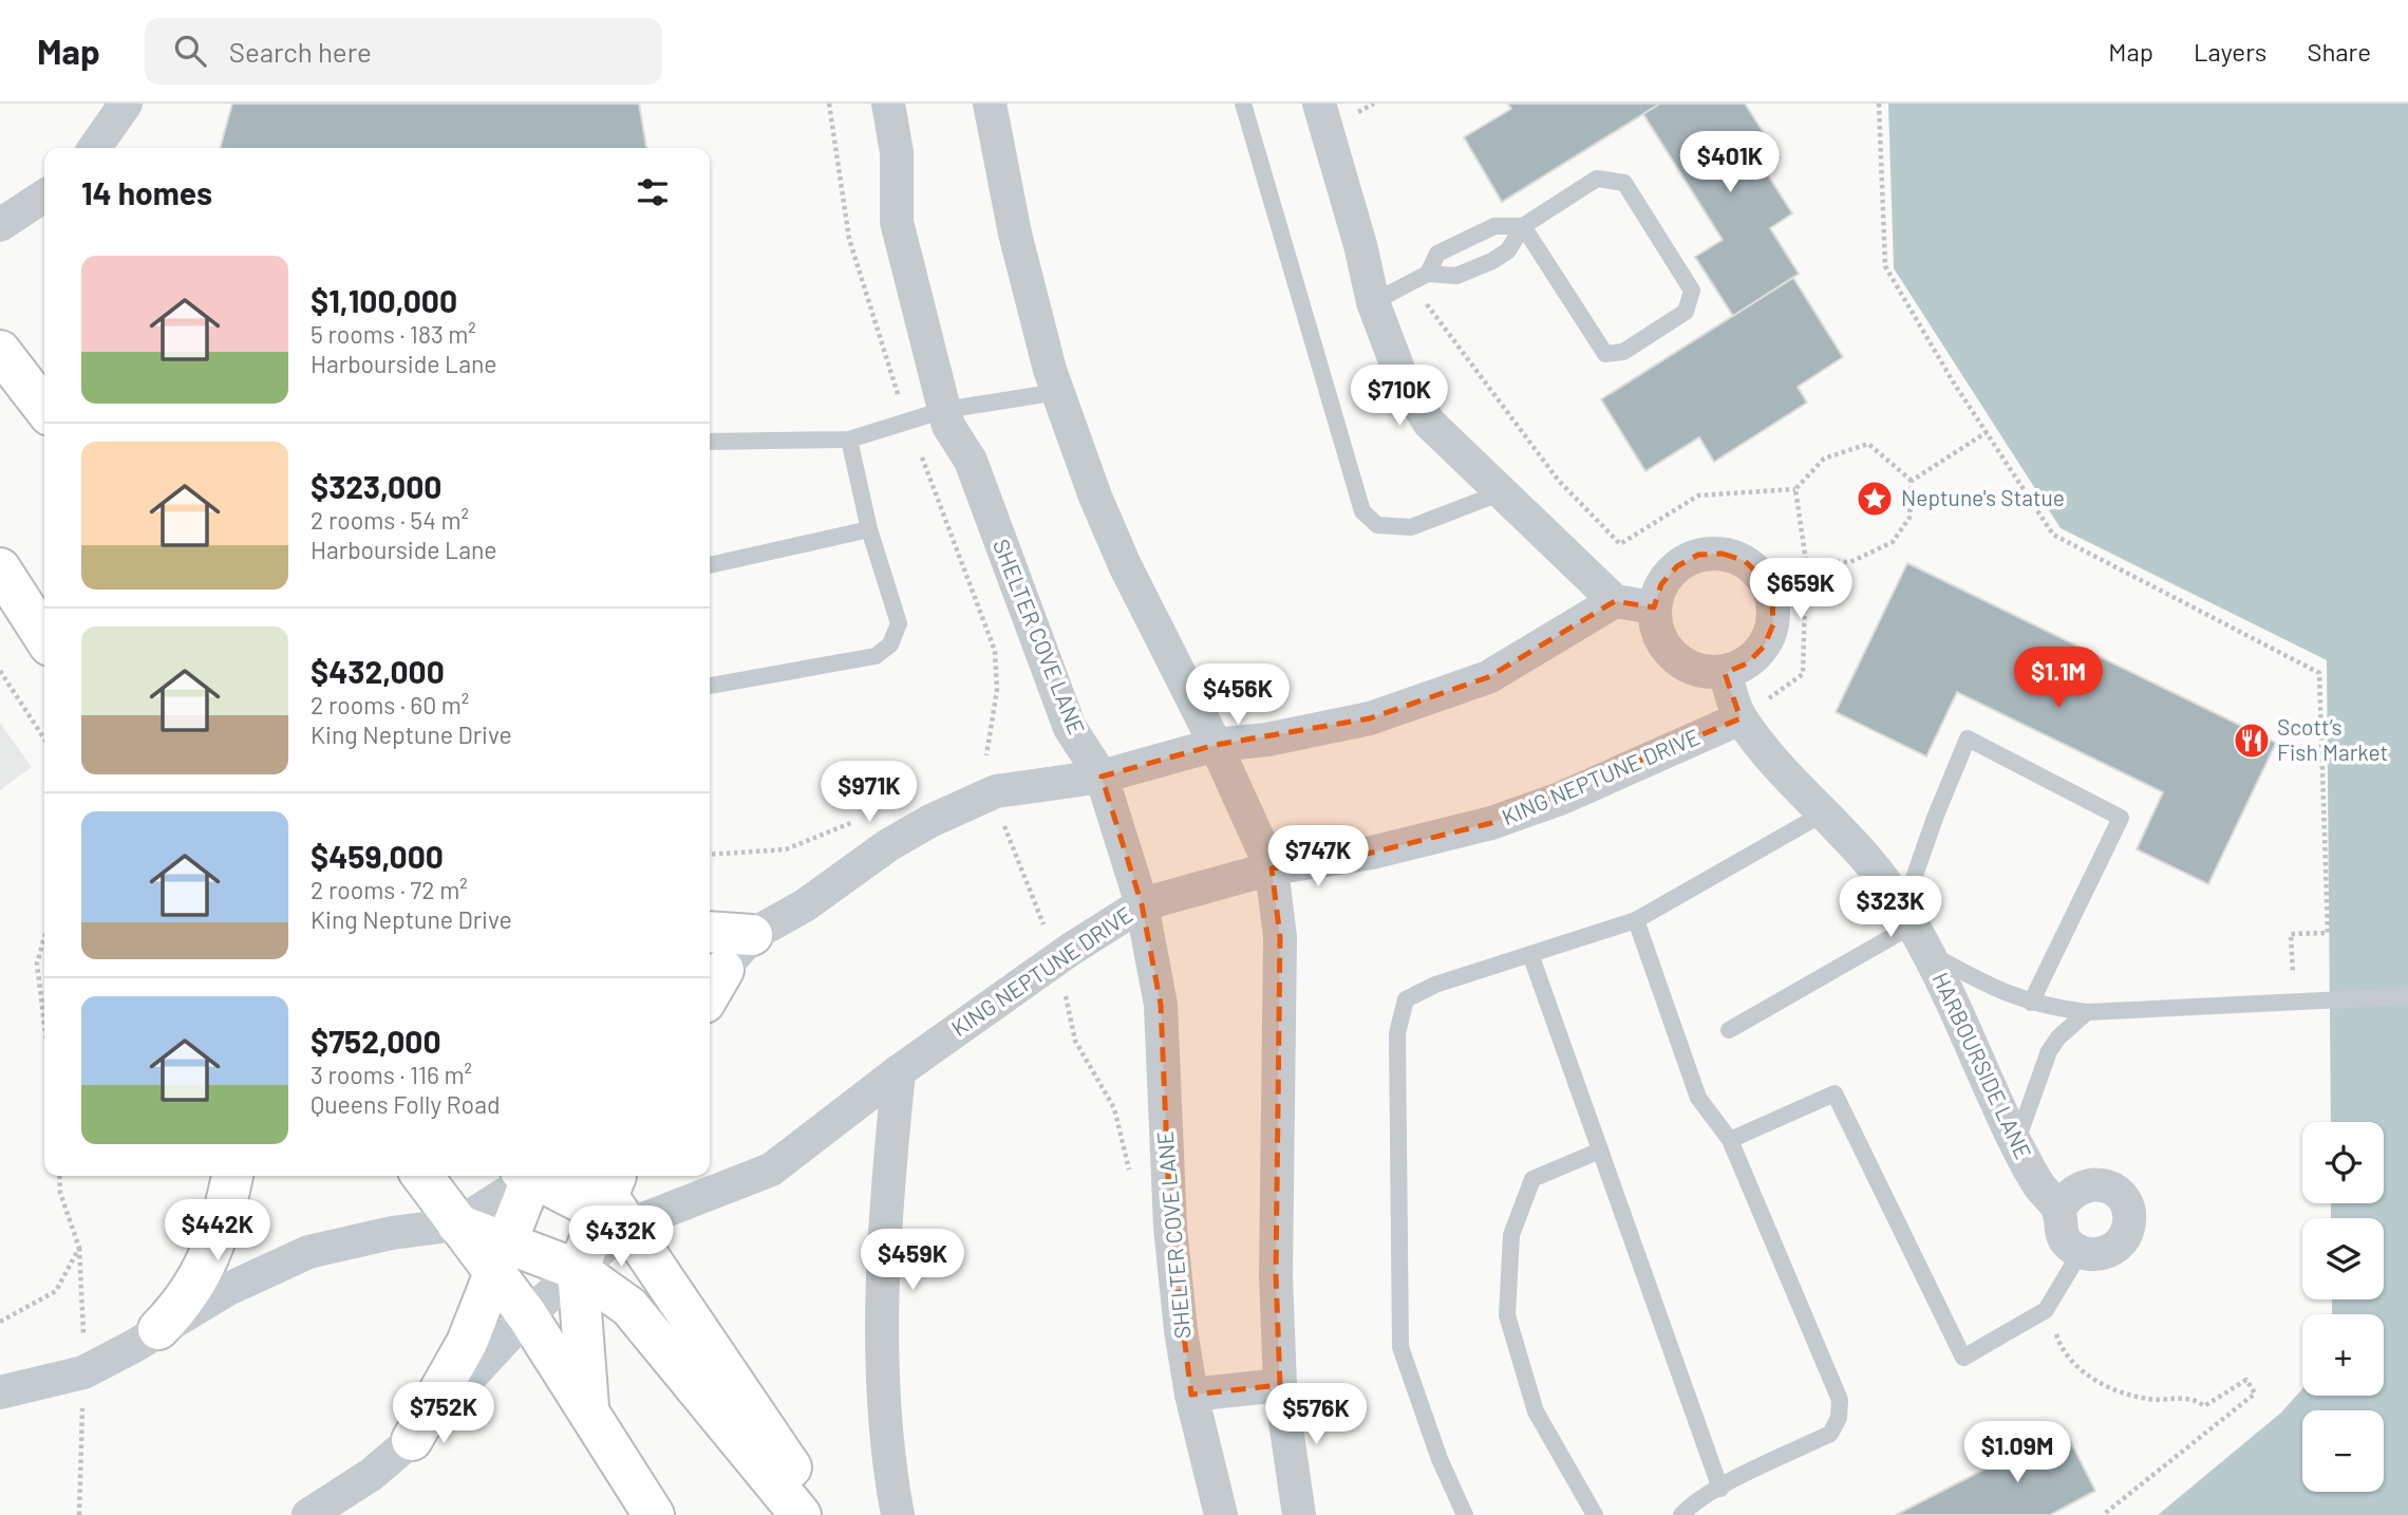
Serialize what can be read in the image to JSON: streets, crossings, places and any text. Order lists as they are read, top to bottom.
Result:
{
  "streets": {
    "street": ["SHELTER COVE LANE", "KING NEPTUNE DRIVE", "HARBOURSIDE LANE"]
  },
  "crossings": [
    ["SHELTER COVE LANE", "KING NEPTUNE DRIVE"],
    ["KING NEPTUNE DRIVE", "HARBOURSIDE LANE"]
  ],
  "places": {
    "place": ["Neptune's Statue"],
    "restaurant": ["Scott’s Fish Market"]
  },
  "page": {
    "header": "Map",
    "search": "Search here",
    "nav": ["Map", "Layers", "Share"],
    "price": [
      "$401K",
      "$710K",
      "$659K",
      "$1.1M",
      "$456K",
      "$971K",
      "$747K",
      "$323K",
      "$442K",
      "$432K",
      "$459K",
      "$752K",
      "$576K",
      "$1.09M"
    ],
    "heading": "14 homes",
    "list": [
      {
        "name": "$1,100,000",
        "note": "5 rooms · 183 m² · Harbourside Lane"
      },
      {
        "name": "$323,000",
        "note": "2 rooms · 54 m² · Harbourside Lane"
      },
      {
        "name": "$432,000",
        "note": "2 rooms · 60 m² · King Neptune Drive"
      },
      {
        "name": "$459,000",
        "note": "2 rooms · 72 m² · King Neptune Drive"
      },
      {
        "name": "$752,000",
        "note": "3 rooms · 116 m² · Queens Folly Road"
      }
    ],
    "map_buttons": ["+", "−"]
  }
}
